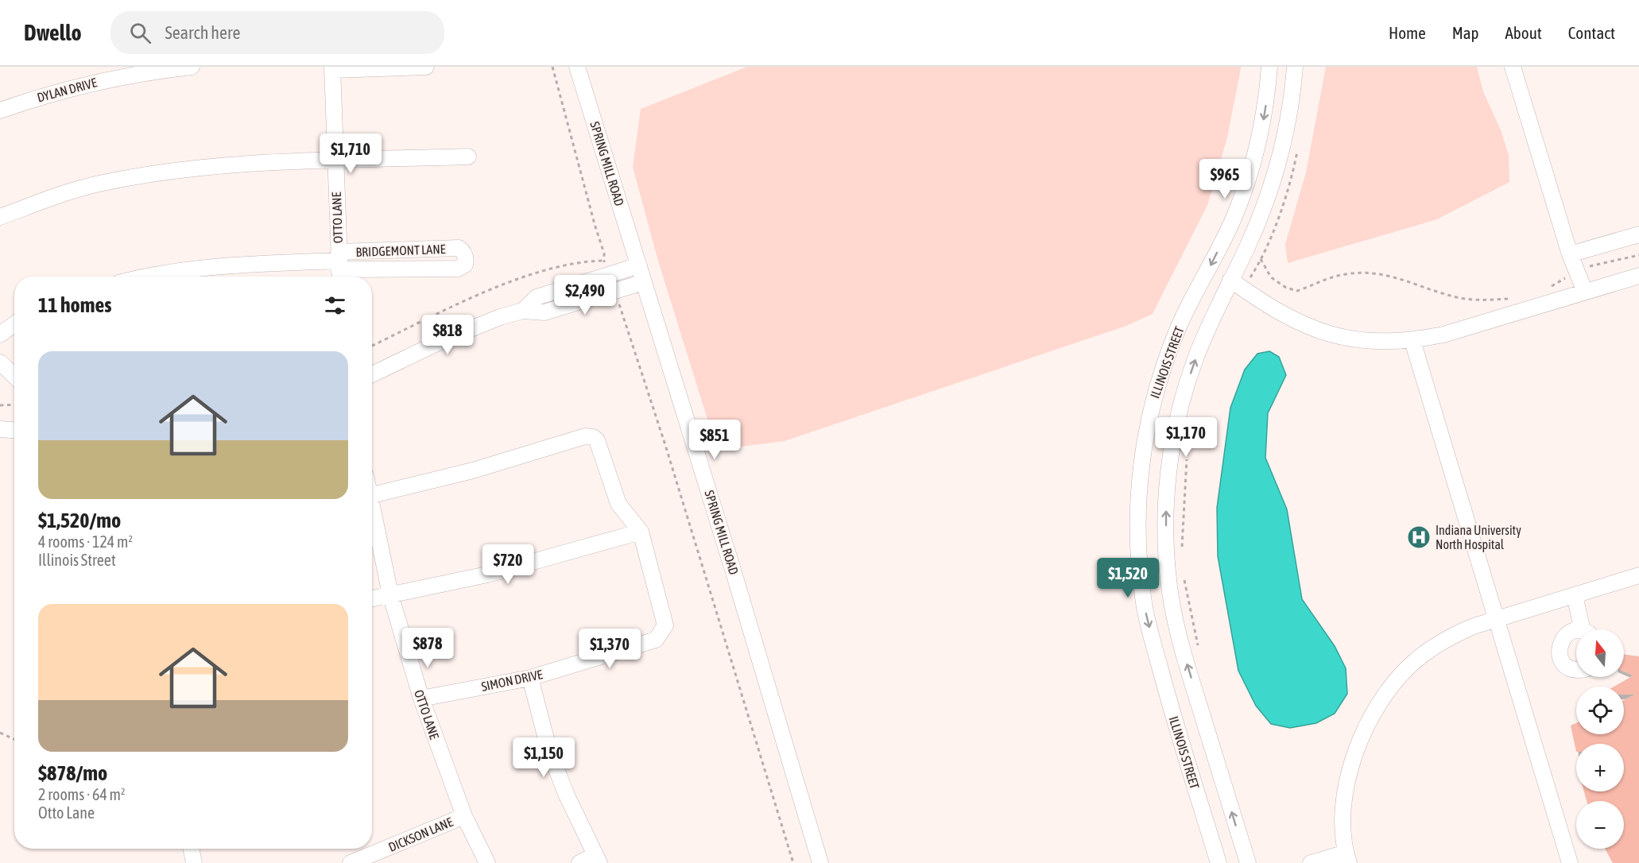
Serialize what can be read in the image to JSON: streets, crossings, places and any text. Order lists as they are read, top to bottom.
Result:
{
  "streets": {
    "street": [
      "DYLAN DRIVE",
      "SPRING MILL ROAD",
      "OTTO LANE",
      "BRIDGEMONT LANE",
      "ILLINOIS STREET",
      "SIMON DRIVE",
      "DICKSON LANE"
    ]
  },
  "crossings": [
    ["OTTO LANE", "BRIDGEMONT LANE"],
    ["OTTO LANE", "SIMON DRIVE"],
    ["OTTO LANE", "DICKSON LANE"]
  ],
  "places": {
    "hospital": ["Indiana University North Hospital"]
  },
  "north": "top",
  "page": {
    "header": "Dwello",
    "search": "Search here",
    "nav": [
      "Home",
      "Map",
      "About",
      "Contact"
    ],
    "price": [
      "$1,710",
      "$965",
      "$2,490",
      "$818",
      "$1,170",
      "$851",
      "$720",
      "$1,520",
      "$878",
      "$1,370",
      "$1,150"
    ],
    "heading": "11 homes",
    "list": [
      {
        "name": "$1,520/mo",
        "note": "4 rooms · 124 m² · Illinois Street"
      },
      {
        "name": "$878/mo",
        "note": "2 rooms · 64 m² · Otto Lane"
      }
    ],
    "map_buttons": ["+", "−"]
  }
}
